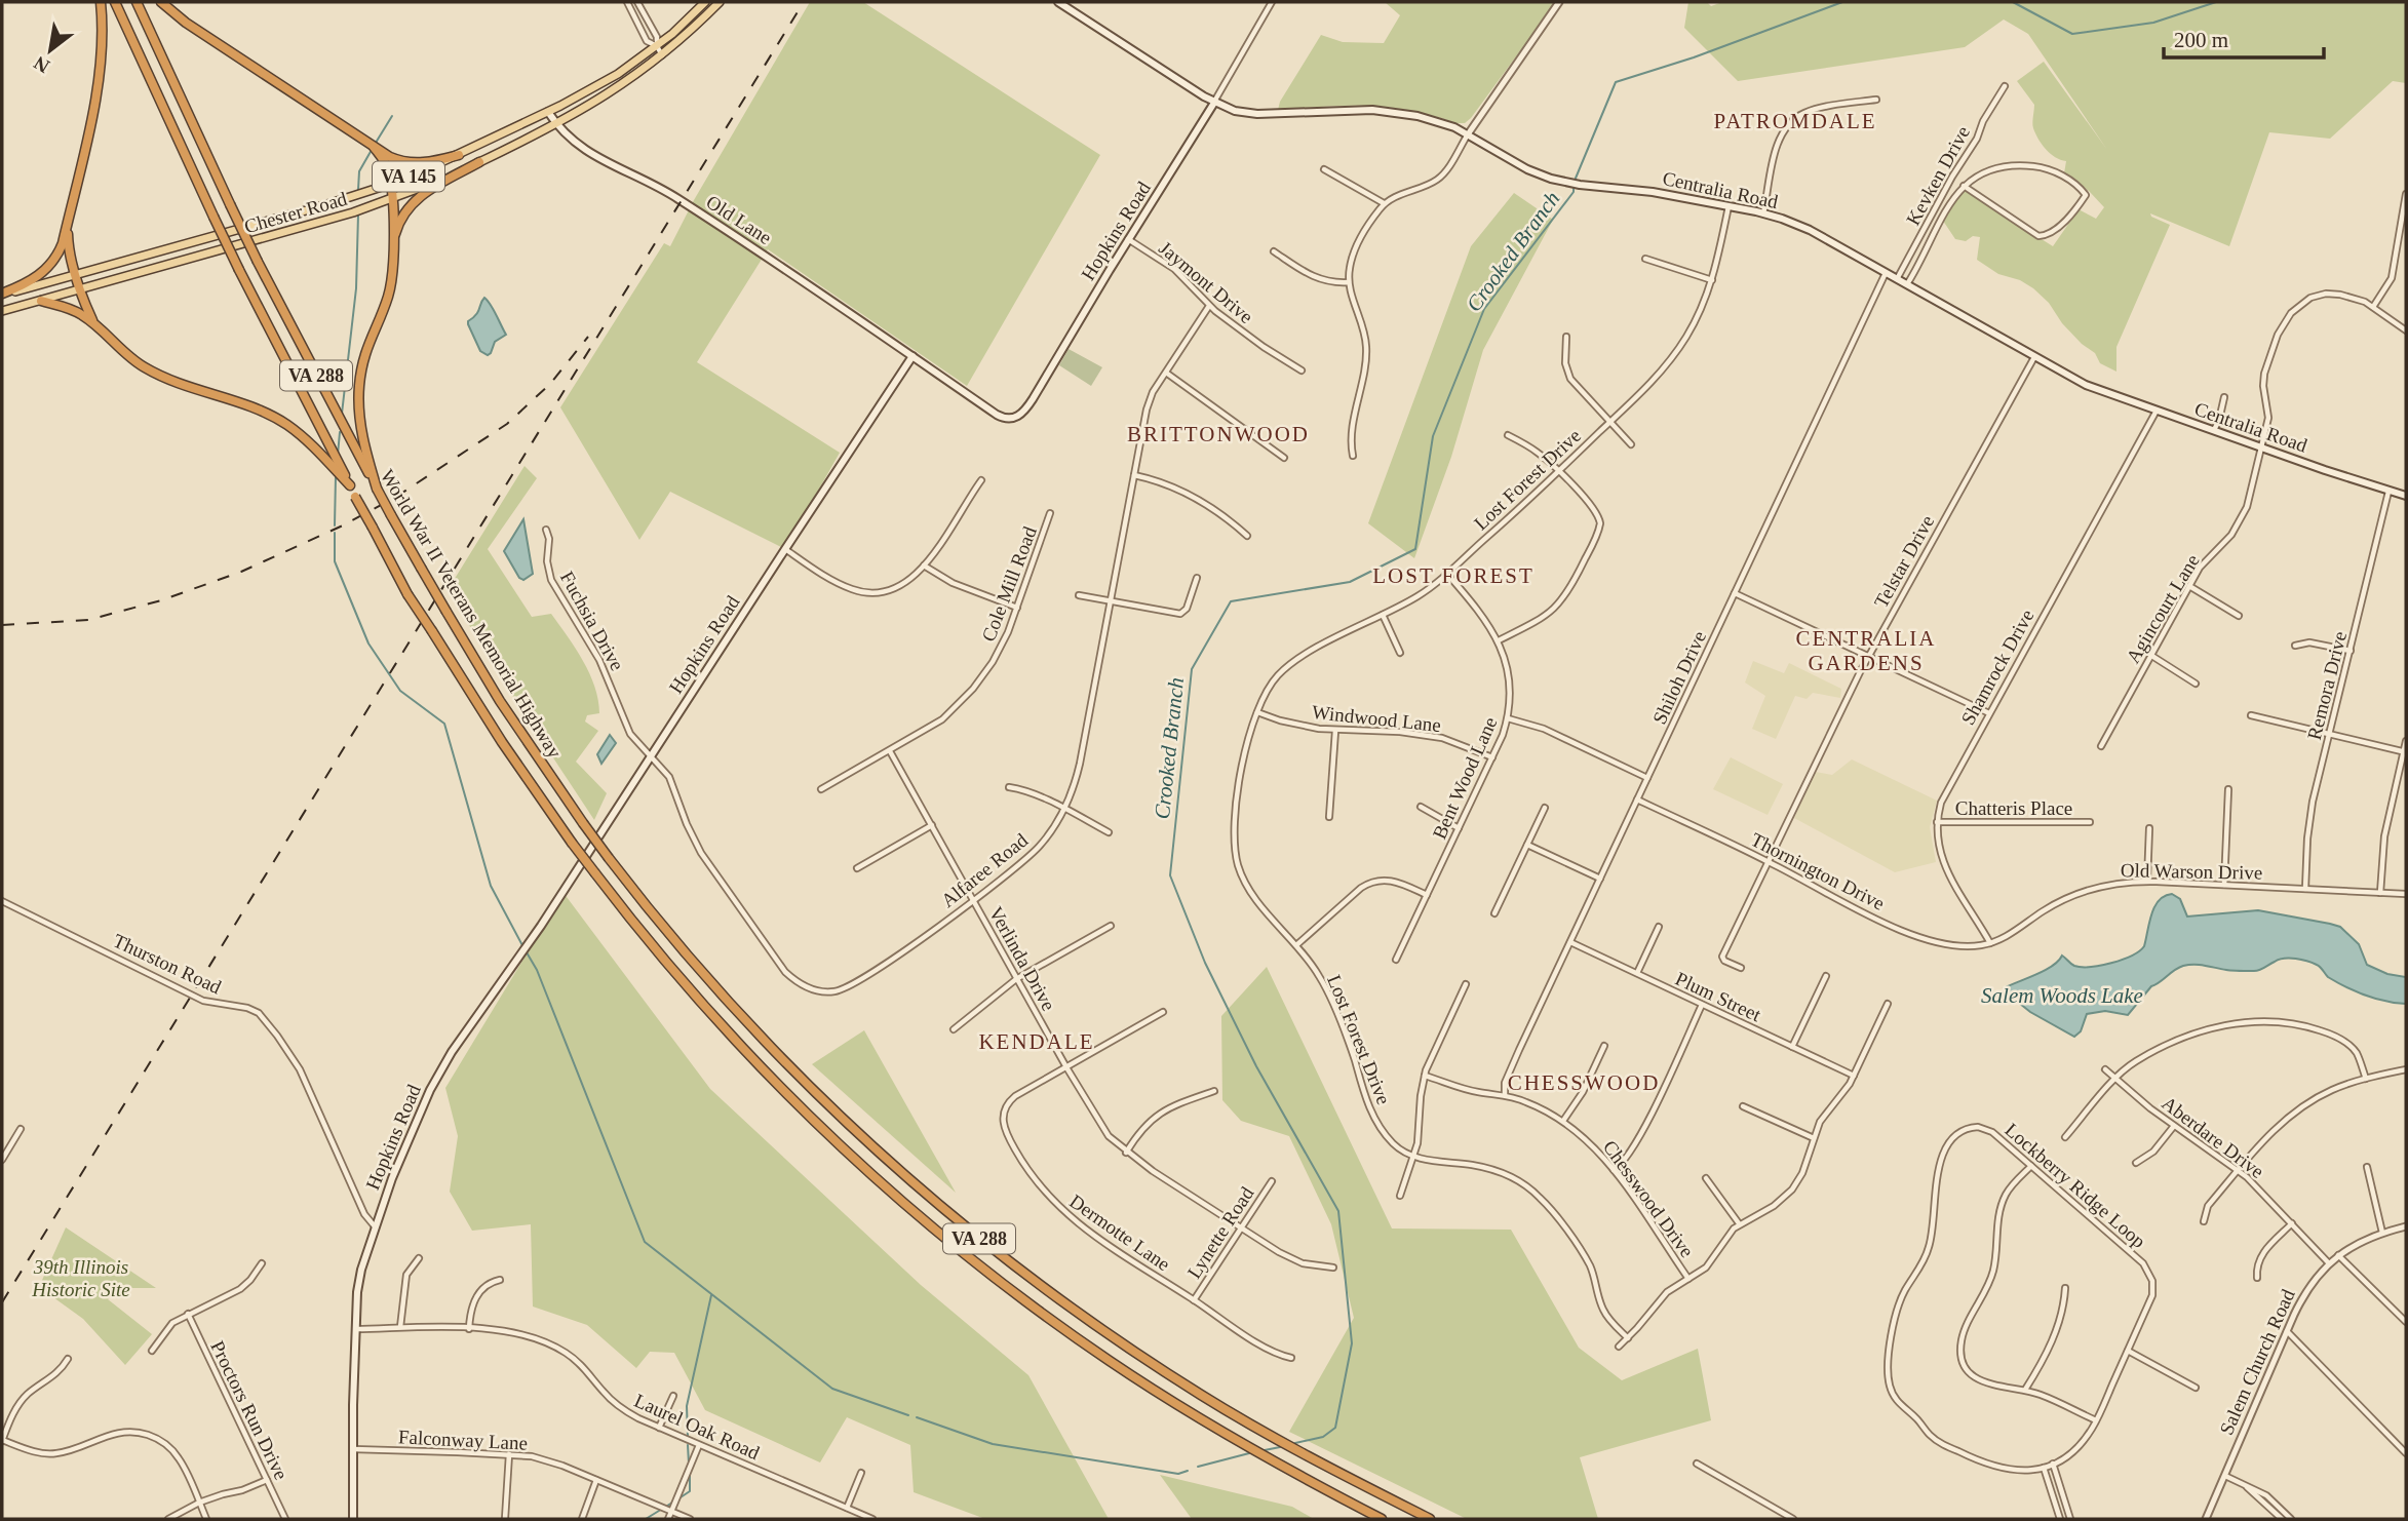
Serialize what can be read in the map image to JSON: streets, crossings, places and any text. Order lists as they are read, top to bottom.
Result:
{
  "streets": {
    "highway": ["VA 288", "World War II Veterans Memorial Highway"],
    "main road": [
      "VA 145",
      "Centralia Road",
      "Chester Road",
      "Old Lane",
      "Hopkins Road"
    ],
    "street": [
      "Kevken Drive",
      "Jaymont Drive",
      "Lost Forest Drive",
      "Telstar Drive",
      "Cole Mill Road",
      "Agincourt Lane",
      "Fuchsia Drive",
      "Shamrock Drive",
      "Shiloh Drive",
      "Remora Drive",
      "Windwood Lane",
      "Bent Wood Lane",
      "Chatteris Place",
      "Alfaree Road",
      "Thornington Drive",
      "Old Warson Drive",
      "Verlinda Drive",
      "Thurston Road",
      "Plum Street",
      "Aberdare Drive",
      "Lockberry Ridge Loop",
      "Chesswood Drive",
      "Dermotte Lane",
      "Lynette Road",
      "Salem Church Road",
      "Proctors Run Drive",
      "Laurel Oak Road",
      "Falconway Lane"
    ]
  },
  "crossings": [
    ["Kevken Drive", "Centralia Road"],
    ["Centralia Road", "Hopkins Road"],
    ["Centralia Road", "Lost Forest Drive"],
    ["Centralia Road", "Telstar Drive"],
    ["Centralia Road", "Agincourt Lane"],
    ["Centralia Road", "Shamrock Drive"],
    ["Centralia Road", "Shiloh Drive"],
    ["Centralia Road", "Remora Drive"],
    ["Chester Road", "Old Lane"],
    ["Old Lane", "Hopkins Road"],
    ["Hopkins Road", "Jaymont Drive"],
    ["Hopkins Road", "Fuchsia Drive"],
    ["Hopkins Road", "Alfaree Road"],
    ["Hopkins Road", "Thurston Road"],
    ["Hopkins Road", "Laurel Oak Road"],
    ["Hopkins Road", "Falconway Lane"],
    ["Jaymont Drive", "Alfaree Road"],
    ["Lost Forest Drive", "Windwood Lane"],
    ["Lost Forest Drive", "Bent Wood Lane"],
    ["Telstar Drive", "Thornington Drive"],
    ["Cole Mill Road", "Verlinda Drive"],
    ["Fuchsia Drive", "Alfaree Road"],
    ["Shamrock Drive", "Chatteris Place"],
    ["Shamrock Drive", "Thornington Drive"],
    ["Shamrock Drive", "Old Warson Drive"],
    ["Shiloh Drive", "Thornington Drive"],
    ["Shiloh Drive", "Plum Street"],
    ["Shiloh Drive", "Chesswood Drive"],
    ["Remora Drive", "Old Warson Drive"],
    ["Windwood Lane", "Bent Wood Lane"],
    ["Alfaree Road", "Verlinda Drive"],
    ["Thornington Drive", "Old Warson Drive"],
    ["Verlinda Drive", "Dermotte Lane"],
    ["Verlinda Drive", "Lynette Road"],
    ["Aberdare Drive", "Salem Church Road"],
    ["Dermotte Lane", "Lynette Road"]
  ],
  "districts": [
    "PATROMDALE",
    "BRITTONWOOD",
    "LOST FOREST",
    "CENTRALIA GARDENS",
    "KENDALE",
    "CHESSWOOD"
  ],
  "water": ["Crooked Branch", "Salem Woods Lake"],
  "parks": ["39th Illinois Historic Site"],
  "scale_bar": "200 m",
  "north": "bottom left"
}
